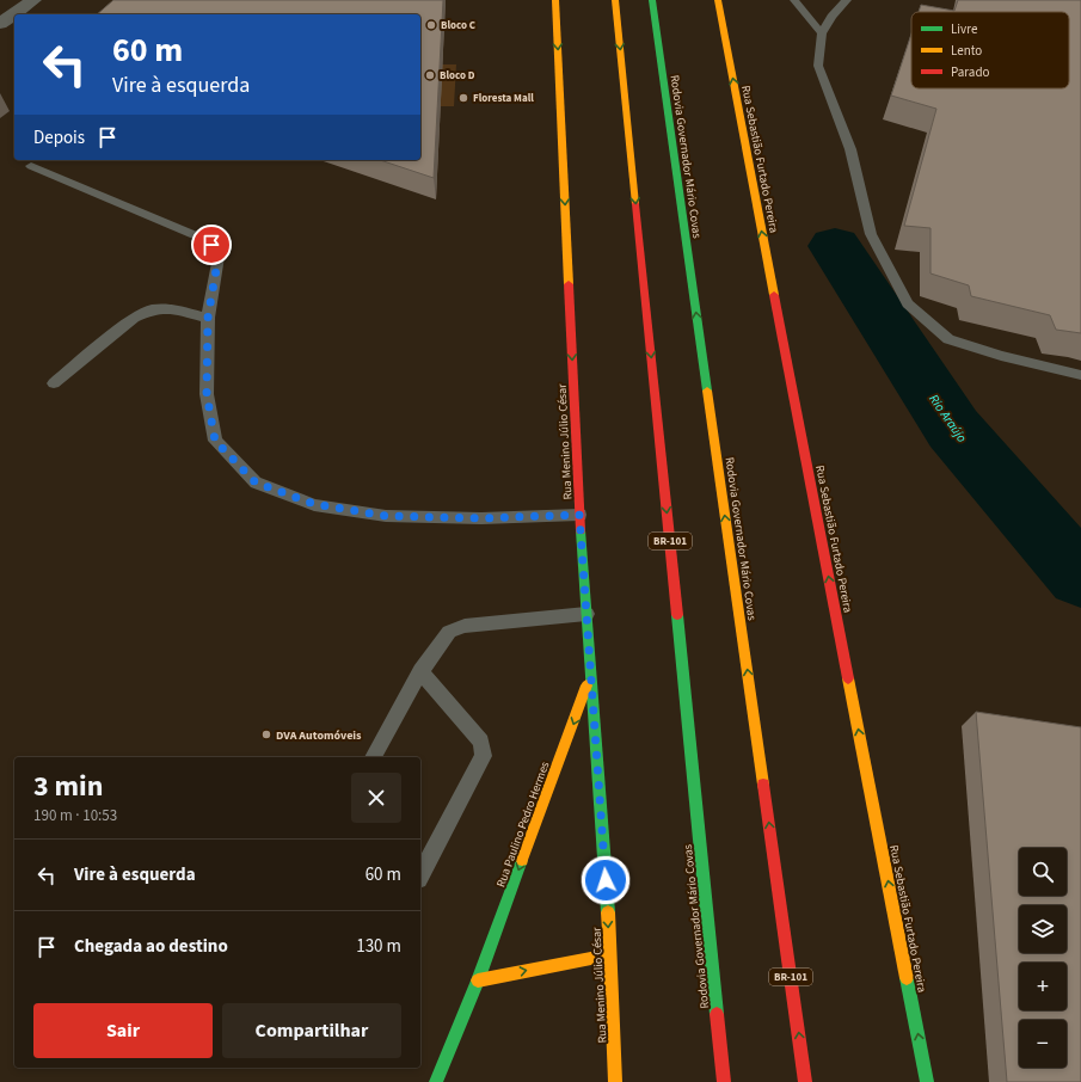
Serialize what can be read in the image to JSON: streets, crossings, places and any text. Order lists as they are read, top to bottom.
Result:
{
  "streets": {
    "main road": [
      "Rodovia Governador Mário Covas",
      "Rua Sebastião Furtado Pereira",
      "Rua Menino Júlio César",
      "BR-101",
      "Rua Paulino Pedro Hermes"
    ]
  },
  "crossings": [
    ["Rua Menino Júlio César", "Rua Paulino Pedro Hermes"]
  ],
  "one_way": ["Rua Sebastião Furtado Pereira", "Rua Menino Júlio César", "Rua Paulino Pedro Hermes"],
  "water": ["Rio Araújo"],
  "places": [
    "Bloco C",
    "Bloco D",
    "Floresta Mall",
    "DVA Automóveis"
  ],
  "legend": ["Livre", "Lento", "Parado"],
  "page": {
    "turn": ["60 m", "Vire à esquerda"],
    "then": "Depois",
    "heading": ["3 min", "190 m · 10:53"],
    "list": [
      {
        "name": "Vire à esquerda",
        "value": "60 m"
      },
      {
        "name": "Chegada ao destino",
        "value": "130 m"
      }
    ],
    "map_buttons": ["+", "−"],
    "buttons": ["Sair", "Compartilhar"]
  }
}
